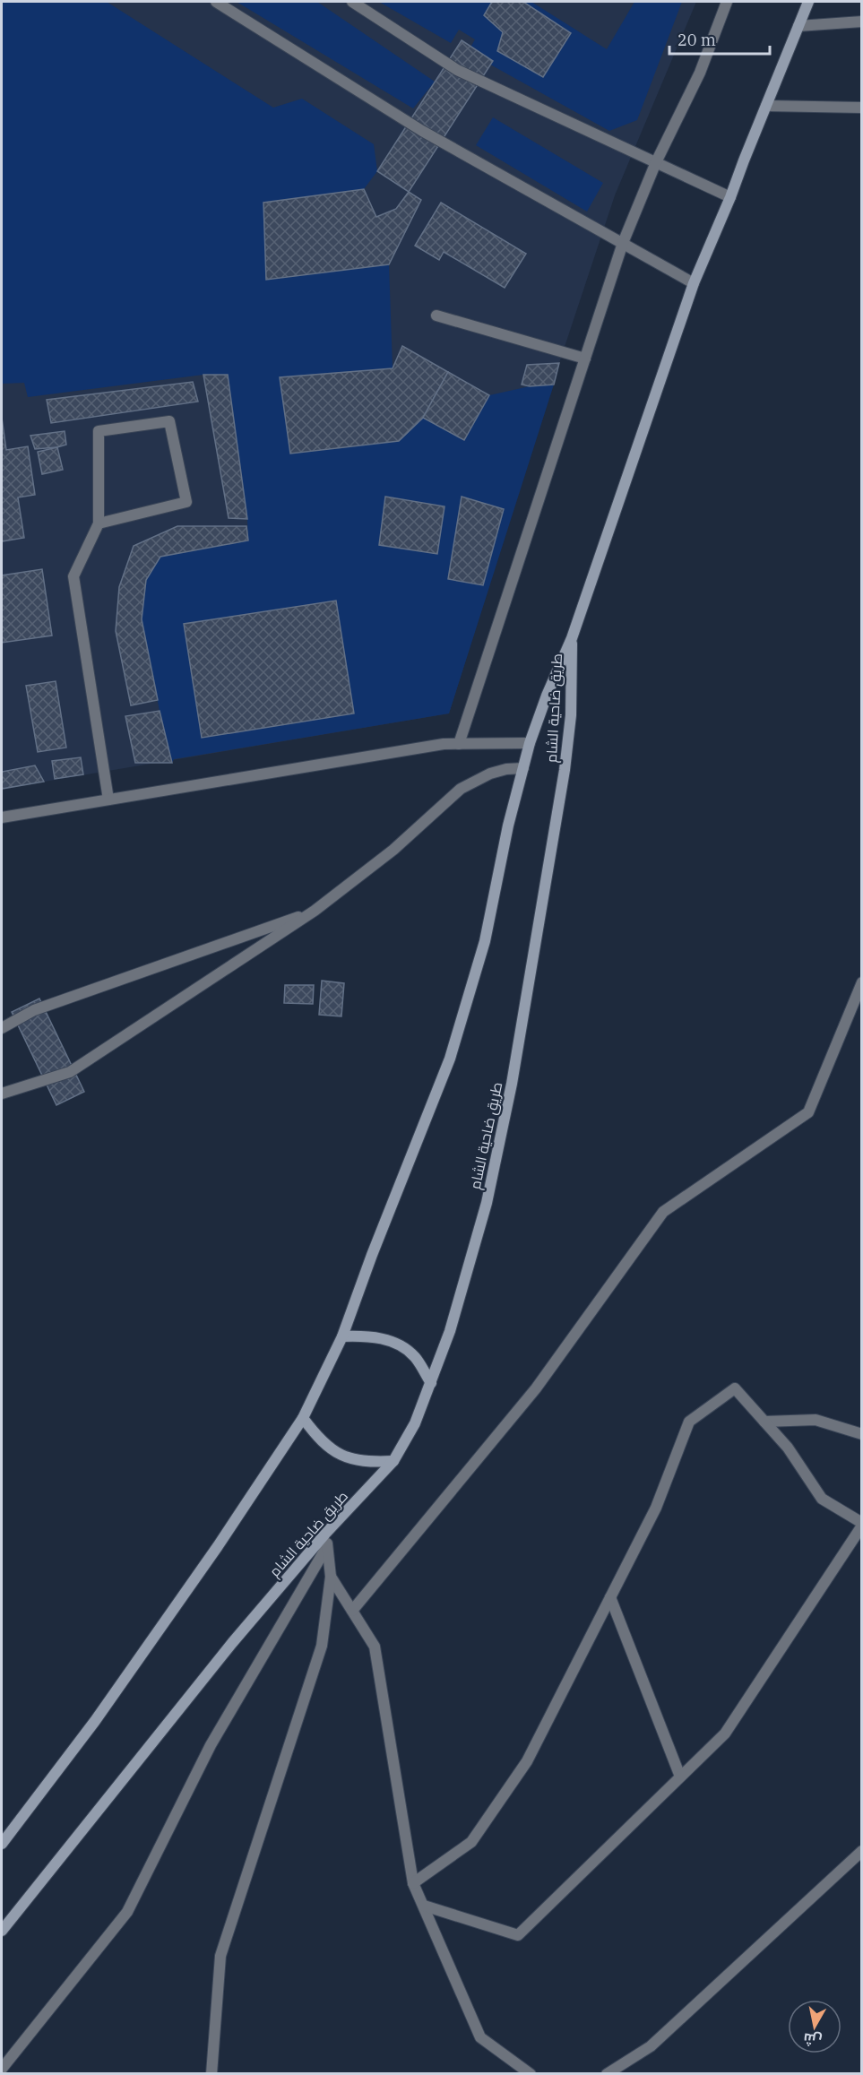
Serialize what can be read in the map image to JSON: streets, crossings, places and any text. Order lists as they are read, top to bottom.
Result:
{
  "streets": {
    "main road": ["طريق ضاحية الشام"]
  },
  "scale_bar": "20 m",
  "north": "bottom"
}
